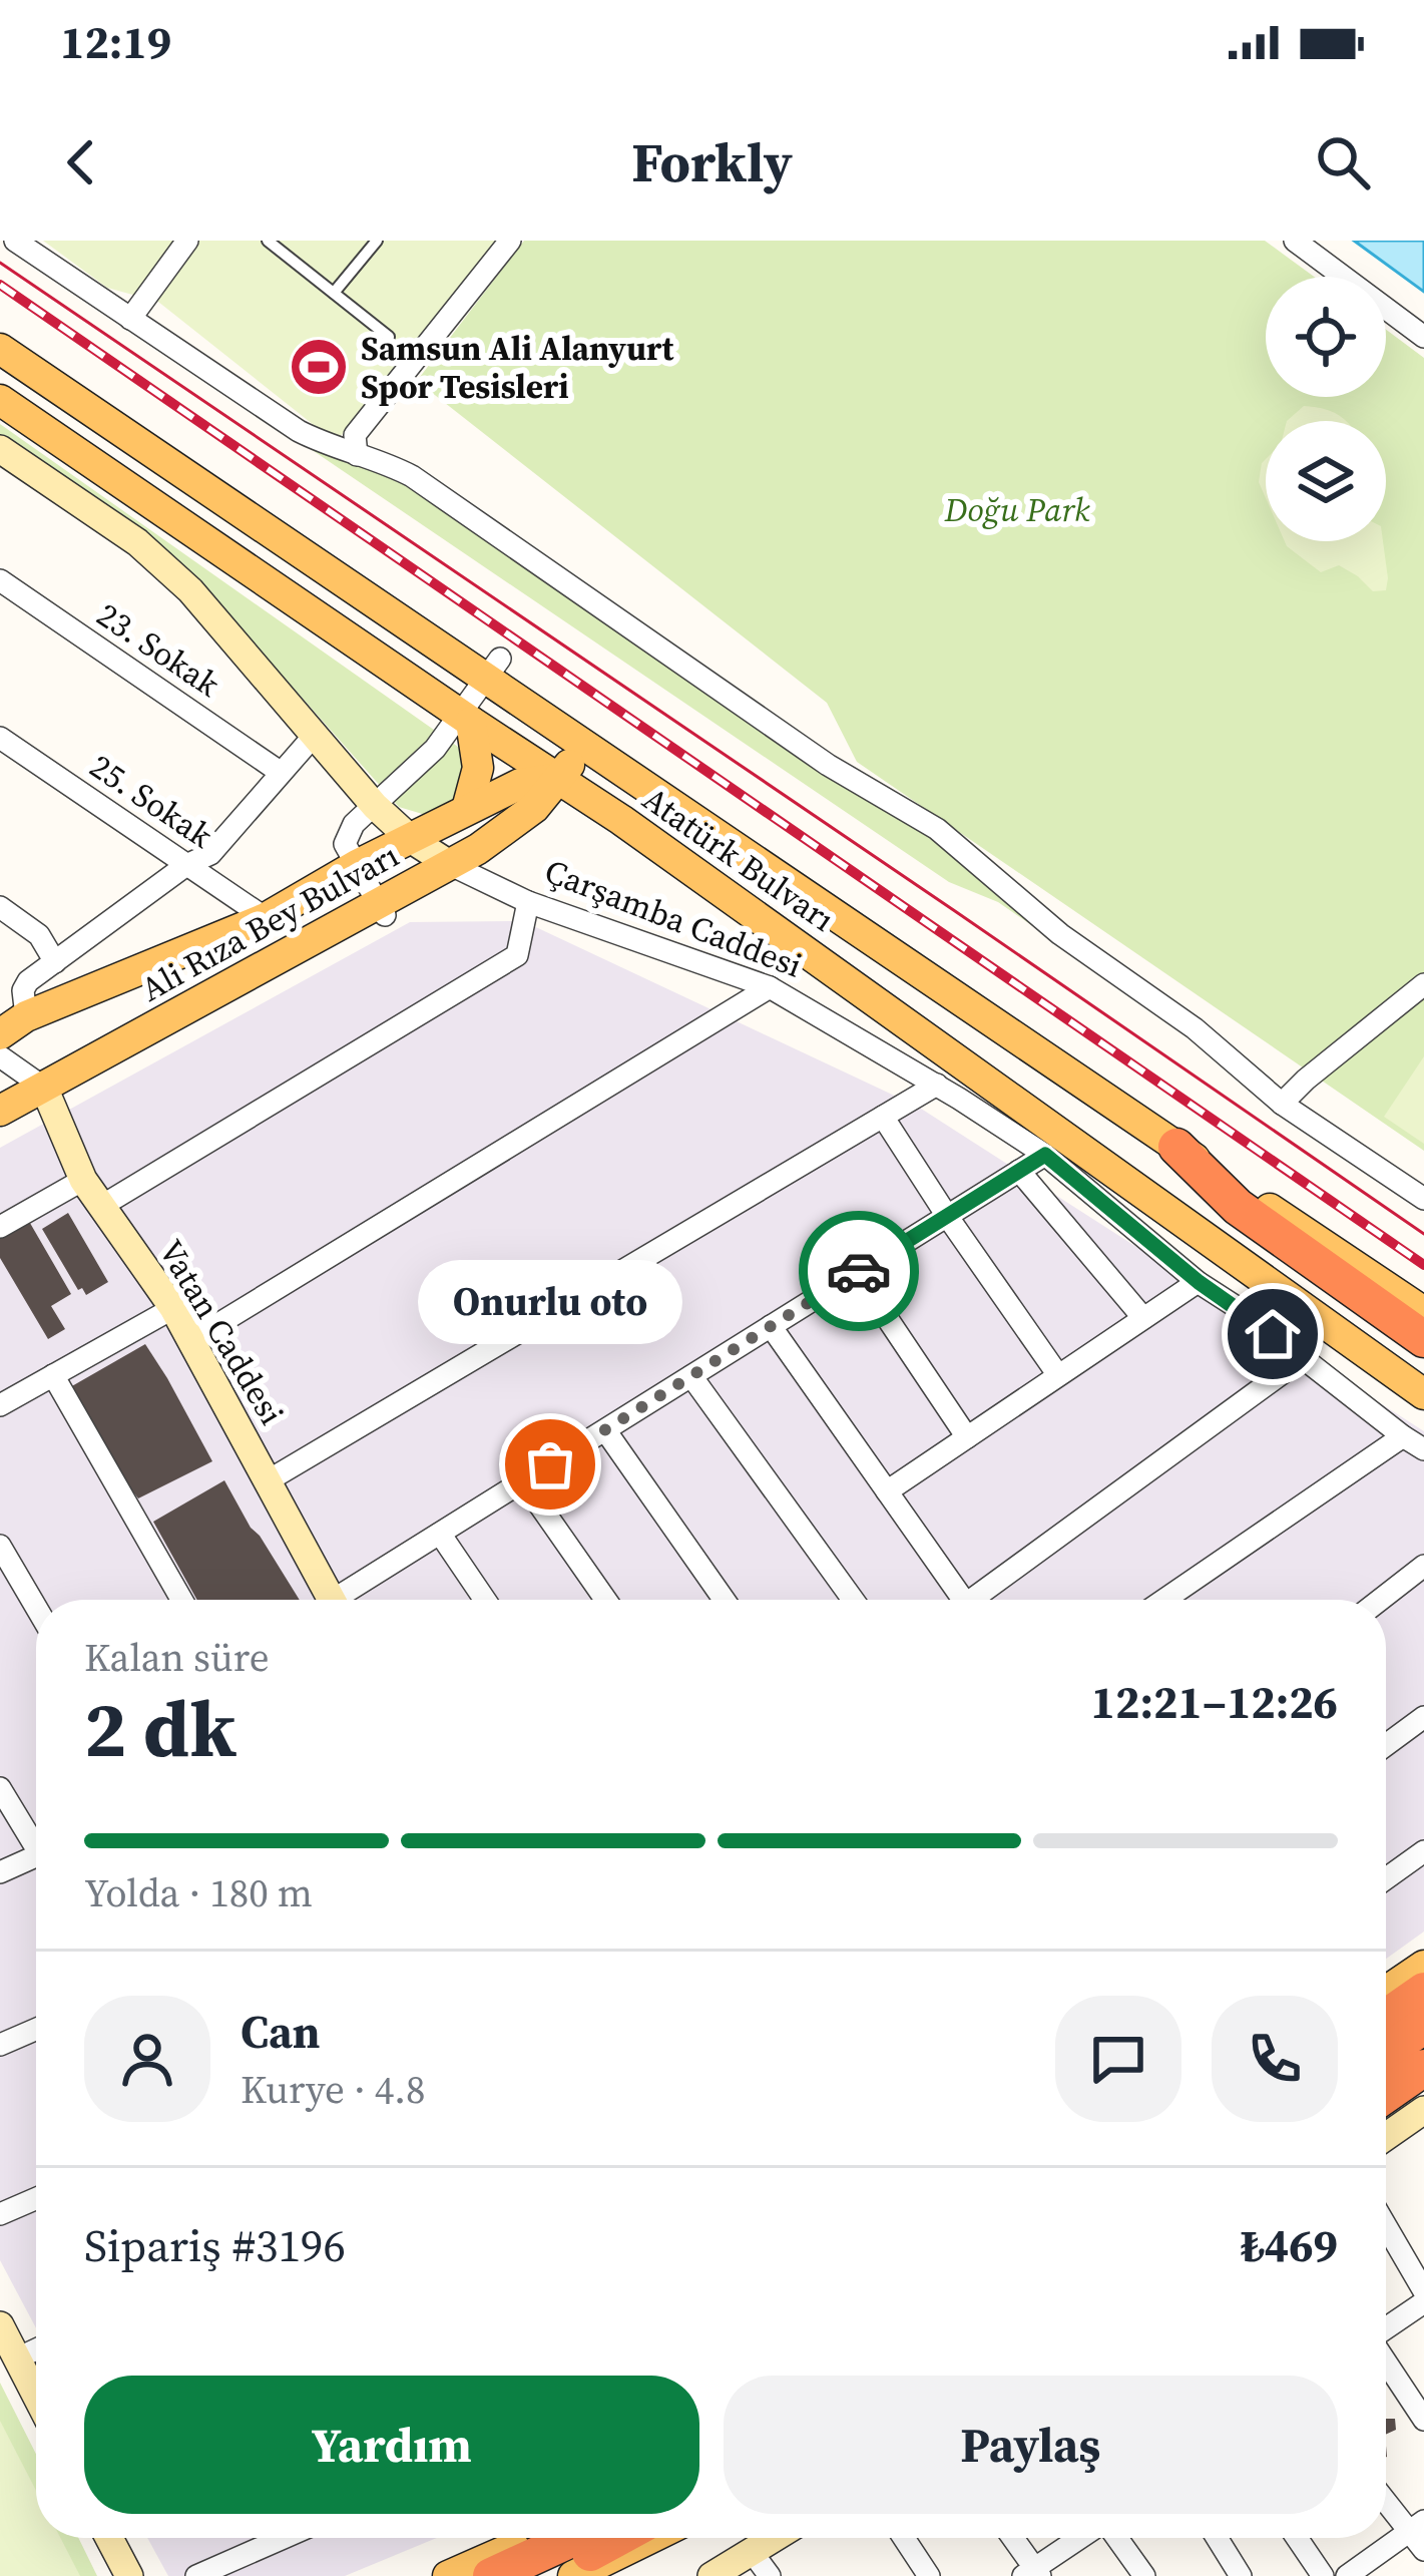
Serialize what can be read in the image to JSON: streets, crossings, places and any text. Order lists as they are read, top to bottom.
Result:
{
  "streets": {
    "main road": [
      "Atatürk Bulvarı",
      "Çarşamba Caddesi",
      "Ali Rıza Bey Bulvarı",
      "Vatan Caddesi"
    ],
    "street": ["23. Sokak", "25. Sokak"]
  },
  "crossings": [
    ["25. Sokak", "Ali Rıza Bey Bulvarı"],
    ["Atatürk Bulvarı", "Ali Rıza Bey Bulvarı"],
    ["Çarşamba Caddesi", "Ali Rıza Bey Bulvarı"],
    ["Ali Rıza Bey Bulvarı", "Vatan Caddesi"]
  ],
  "parks": ["Doğu Park"],
  "places": {
    "sports": ["Samsun Ali Alanyurt Spor Tesisleri"],
    "other": ["Onurlu oto"]
  },
  "page": {
    "status": "12:19",
    "header": "Forkly",
    "bubble": "Onurlu oto",
    "heading": ["2 dk", "Kalan süre", "12:21–12:26"],
    "panel": [
      "Can",
      "Kurye · 4.8",
      "Sipariş #3196",
      "₺469"
    ],
    "bar": "Yolda · 180 m",
    "buttons": ["Yardım", "Paylaş"]
  }
}
